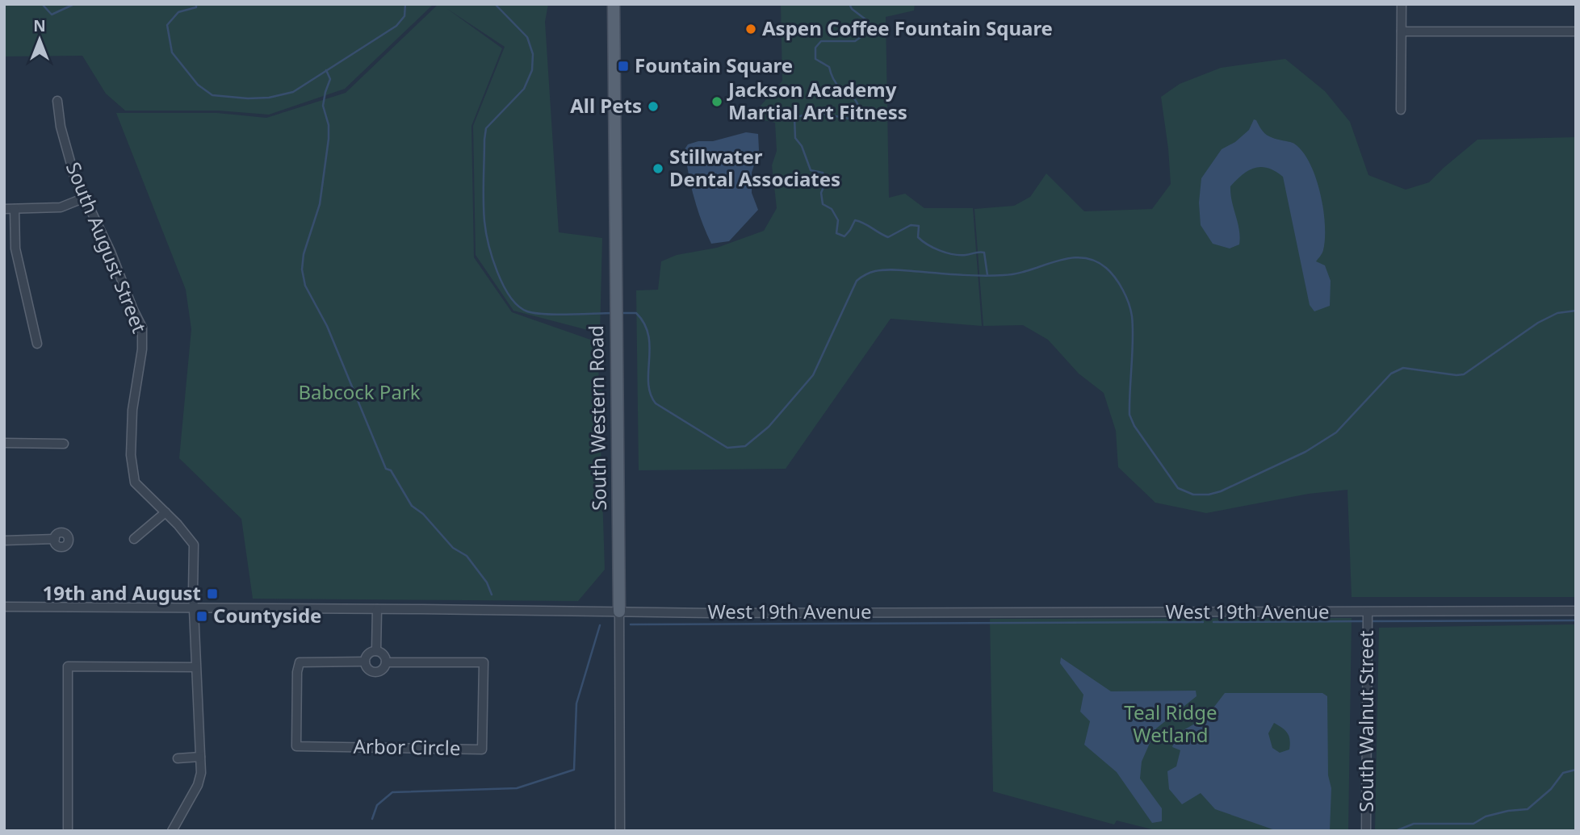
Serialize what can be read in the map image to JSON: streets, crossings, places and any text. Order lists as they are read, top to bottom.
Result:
{
  "streets": {
    "main road": ["South Western Road"],
    "street": [
      "South August Street",
      "West 19th Avenue",
      "South Walnut Street",
      "Arbor Circle"
    ]
  },
  "crossings": [
    ["South August Street", "West 19th Avenue"],
    ["South Western Road", "West 19th Avenue"],
    ["West 19th Avenue", "South Walnut Street"]
  ],
  "parks": ["Babcock Park", "Teal Ridge Wetland"],
  "places": {
    "other": [
      "Aspen Coffee Fountain Square",
      "Jackson Academy Martial Art Fitness",
      "All Pets",
      "Stillwater Dental Associates"
    ],
    "transit": ["Fountain Square", "19th and August", "Countyside"]
  },
  "north": "top"
}
